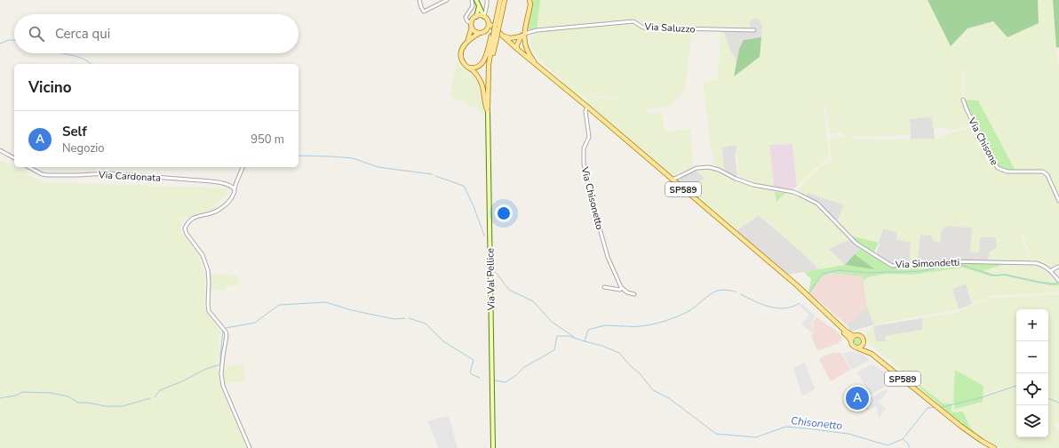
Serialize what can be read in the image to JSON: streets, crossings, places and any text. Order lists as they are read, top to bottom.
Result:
{
  "streets": {
    "main road": ["SP589"],
    "street": [
      "Via Saluzzo",
      "Via Chisone",
      "Via Cardonata",
      "Via Chisonetto",
      "Via Simondetti",
      "Via Val Pellice"
    ]
  },
  "crossings": [
    ["Via Saluzzo", "SP589"],
    ["SP589", "Via Chisonetto"],
    ["SP589", "Via Simondetti"]
  ],
  "water": ["Chisonetto"],
  "page": {
    "search": "Cerca qui",
    "heading": "Vicino",
    "list": [
      {
        "mark": "A",
        "name": "Self",
        "note": "Negozio",
        "value": "950 m"
      }
    ],
    "map_buttons": ["+", "−"],
    "pins": "A"
  }
}
